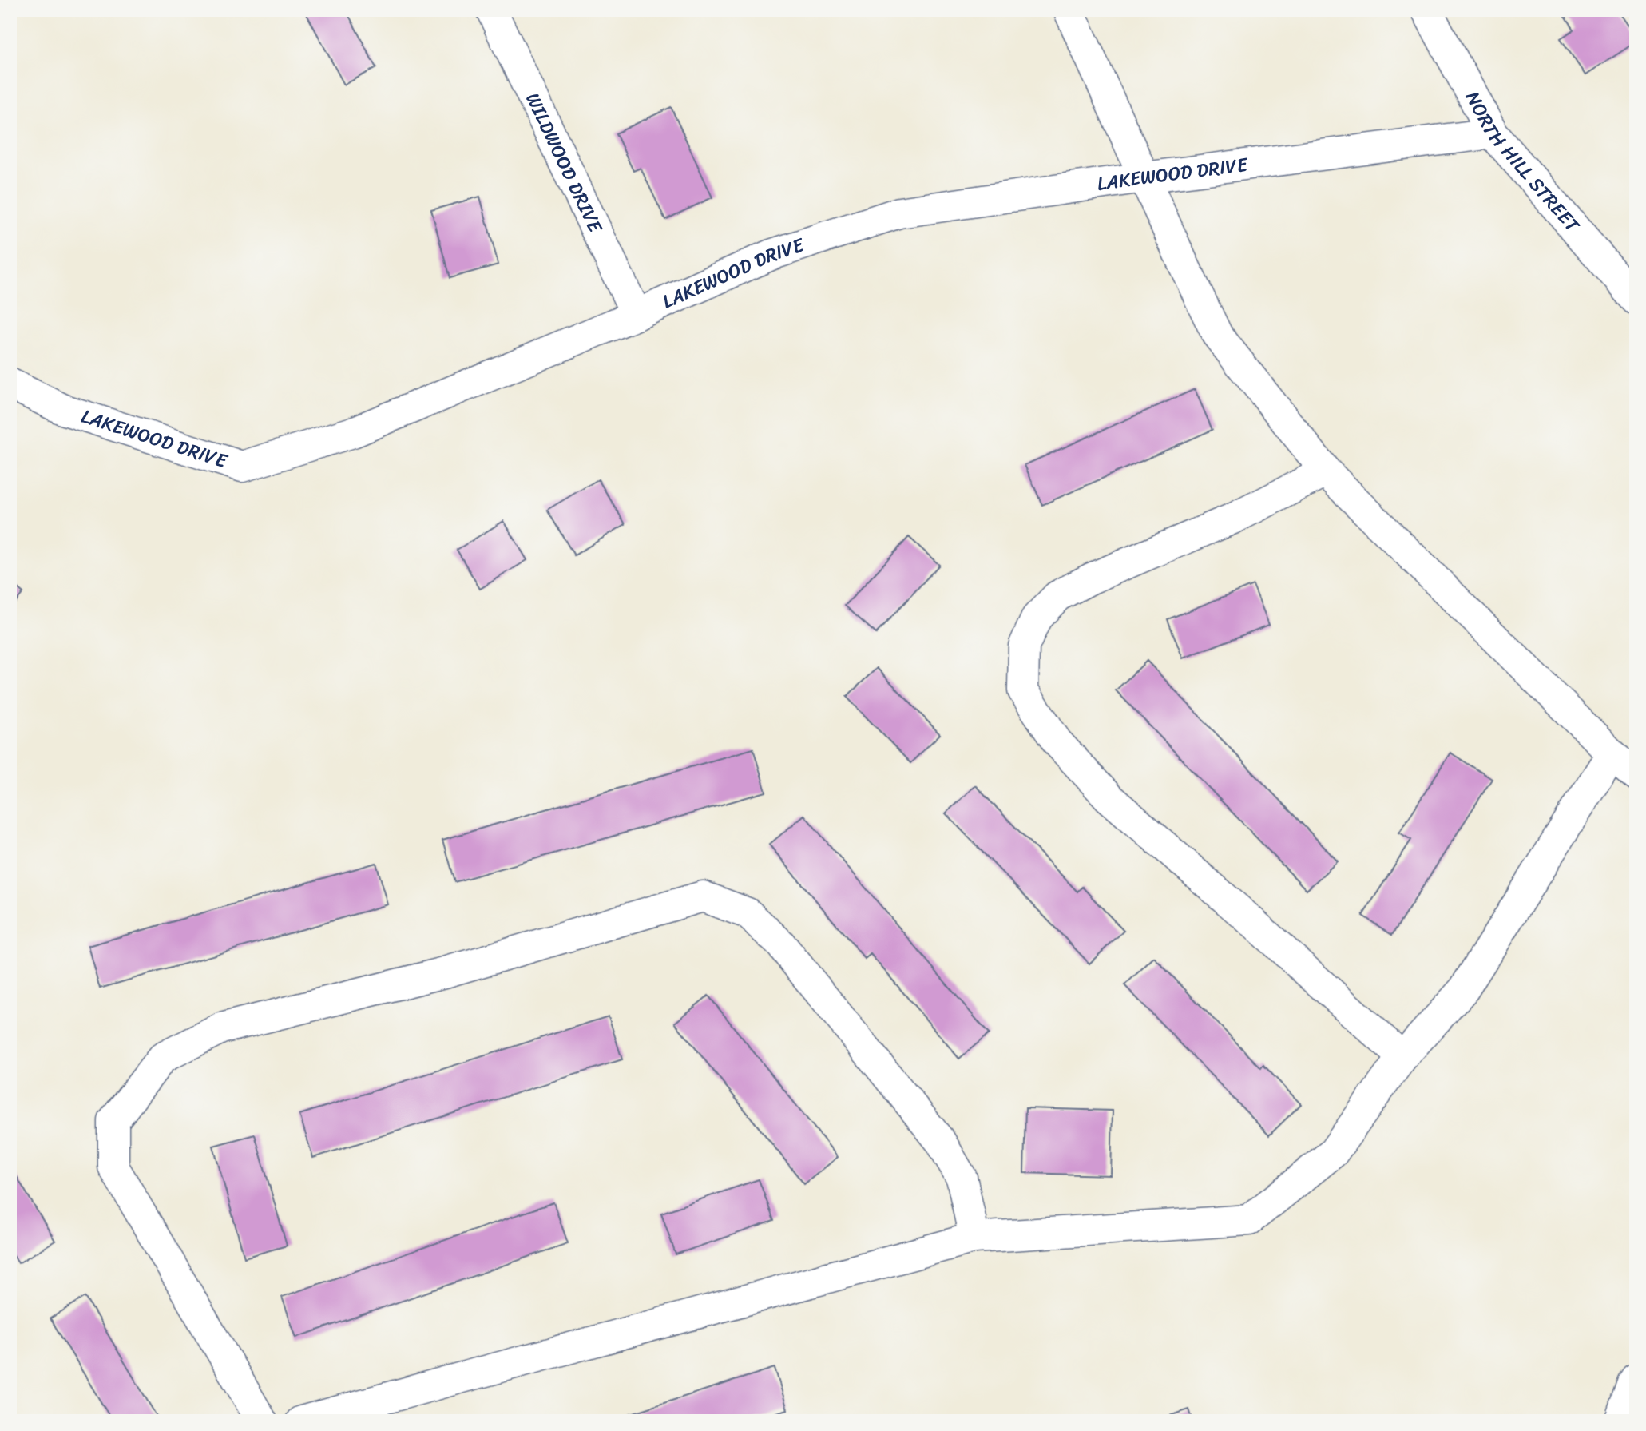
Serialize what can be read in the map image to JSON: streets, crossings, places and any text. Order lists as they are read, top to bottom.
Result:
{
  "streets": {
    "street": ["NORTH HILL STREET", "WILDWOOD DRIVE", "LAKEWOOD DRIVE"]
  },
  "crossings": [
    ["NORTH HILL STREET", "LAKEWOOD DRIVE"],
    ["WILDWOOD DRIVE", "LAKEWOOD DRIVE"]
  ]
}
